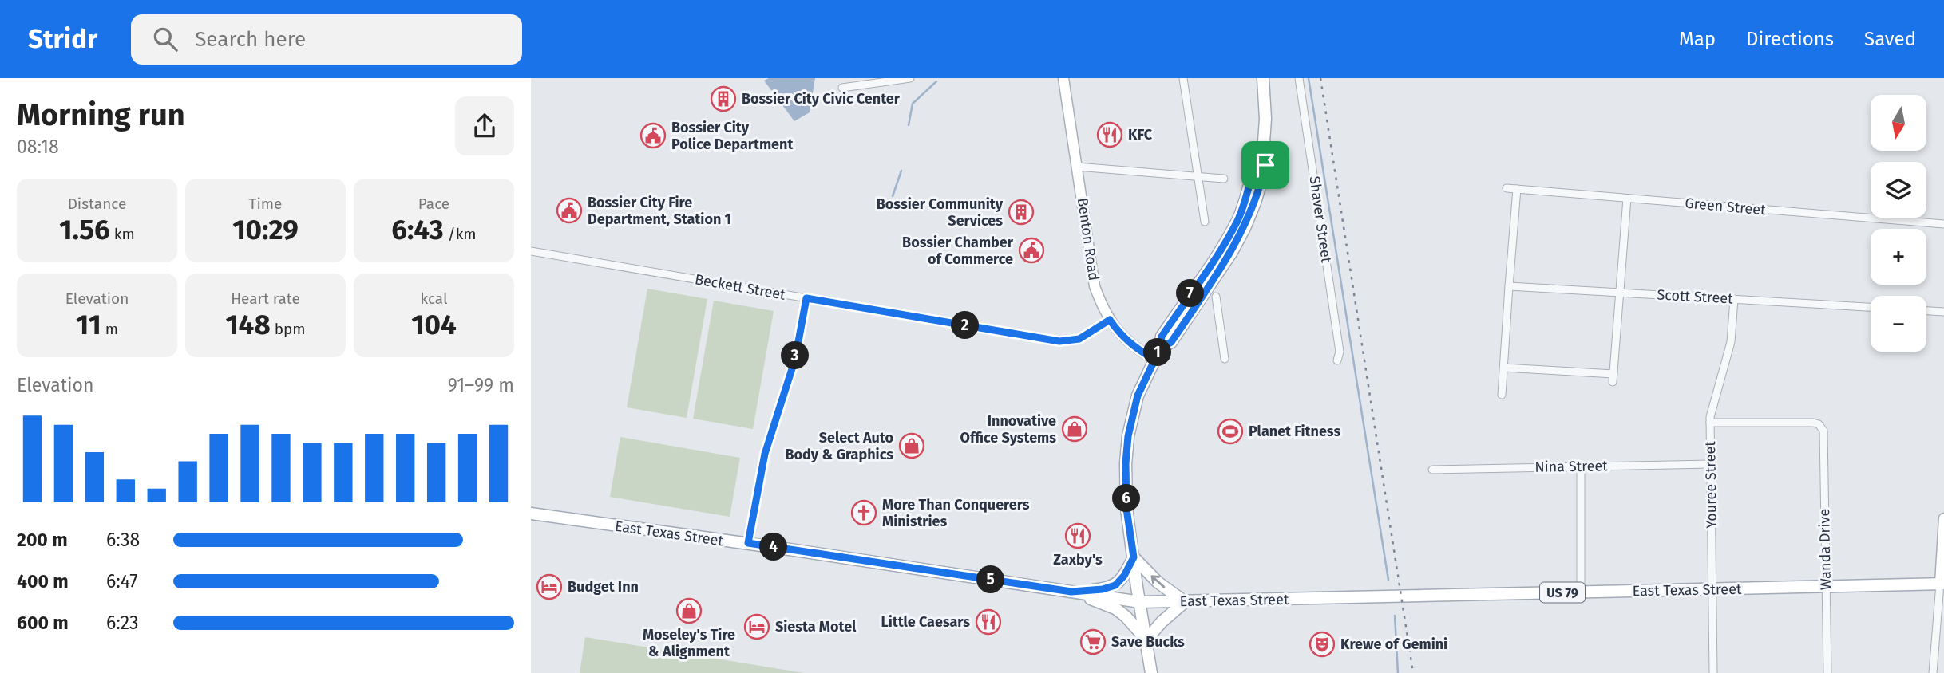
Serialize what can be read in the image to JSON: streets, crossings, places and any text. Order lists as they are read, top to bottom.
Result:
{
  "streets": {
    "main road": ["Benton Road", "East Texas Street", "US 79"],
    "street": [
      "Green Street",
      "Shaver Street",
      "Beckett Street",
      "Scott Street",
      "Nina Street",
      "Youree Street",
      "Wanda Drive"
    ]
  },
  "crossings": [
    ["Benton Road", "Beckett Street"],
    ["Scott Street", "Youree Street"],
    ["Nina Street", "Youree Street"],
    ["Youree Street", "East Texas Street"],
    ["Youree Street", "Wanda Drive"],
    ["East Texas Street", "Wanda Drive"]
  ],
  "places": {
    "building": ["Bossier City Civic Center", "Bossier Community Services"],
    "restaurant": ["KFC", "Zaxby's", "Little Caesars"],
    "public building": ["Bossier City Police Department", "Bossier City Fire Department, Station 1", "Bossier Chamber of Commerce"],
    "shop": ["Innovative Office Systems", "Select Auto Body & Graphics", "Moseley's Tire & Alignment"],
    "sports": ["Planet Fitness"],
    "church": ["More Than Conquerers Ministries"],
    "hotel": ["Budget Inn", "Siesta Motel"],
    "supermarket": ["Save Bucks"],
    "theatre": ["Krewe of Gemini"]
  },
  "north": "bottom",
  "page": {
    "header": "Stridr",
    "search": "Search here",
    "nav": ["Map", "Directions", "Saved"],
    "heading": ["Morning run", "08:18"],
    "map_buttons": ["+", "−"],
    "stats": [
      ["Distance", "1.56 km"],
      ["Time", "10:29"],
      ["Pace", "6:43 /km"],
      ["Elevation", "11 m"],
      ["Heart rate", "148 bpm"],
      ["kcal", "104"]
    ],
    "pins": [
      "7",
      "2",
      "1",
      "3",
      "6",
      "4",
      "5"
    ],
    "chart": ["Elevation", "91–99 m"],
    "list": [
      {
        "name": "200 m",
        "note": "6:38"
      },
      {
        "name": "400 m",
        "note": "6:47"
      },
      {
        "name": "600 m",
        "note": "6:23"
      }
    ]
  }
}
